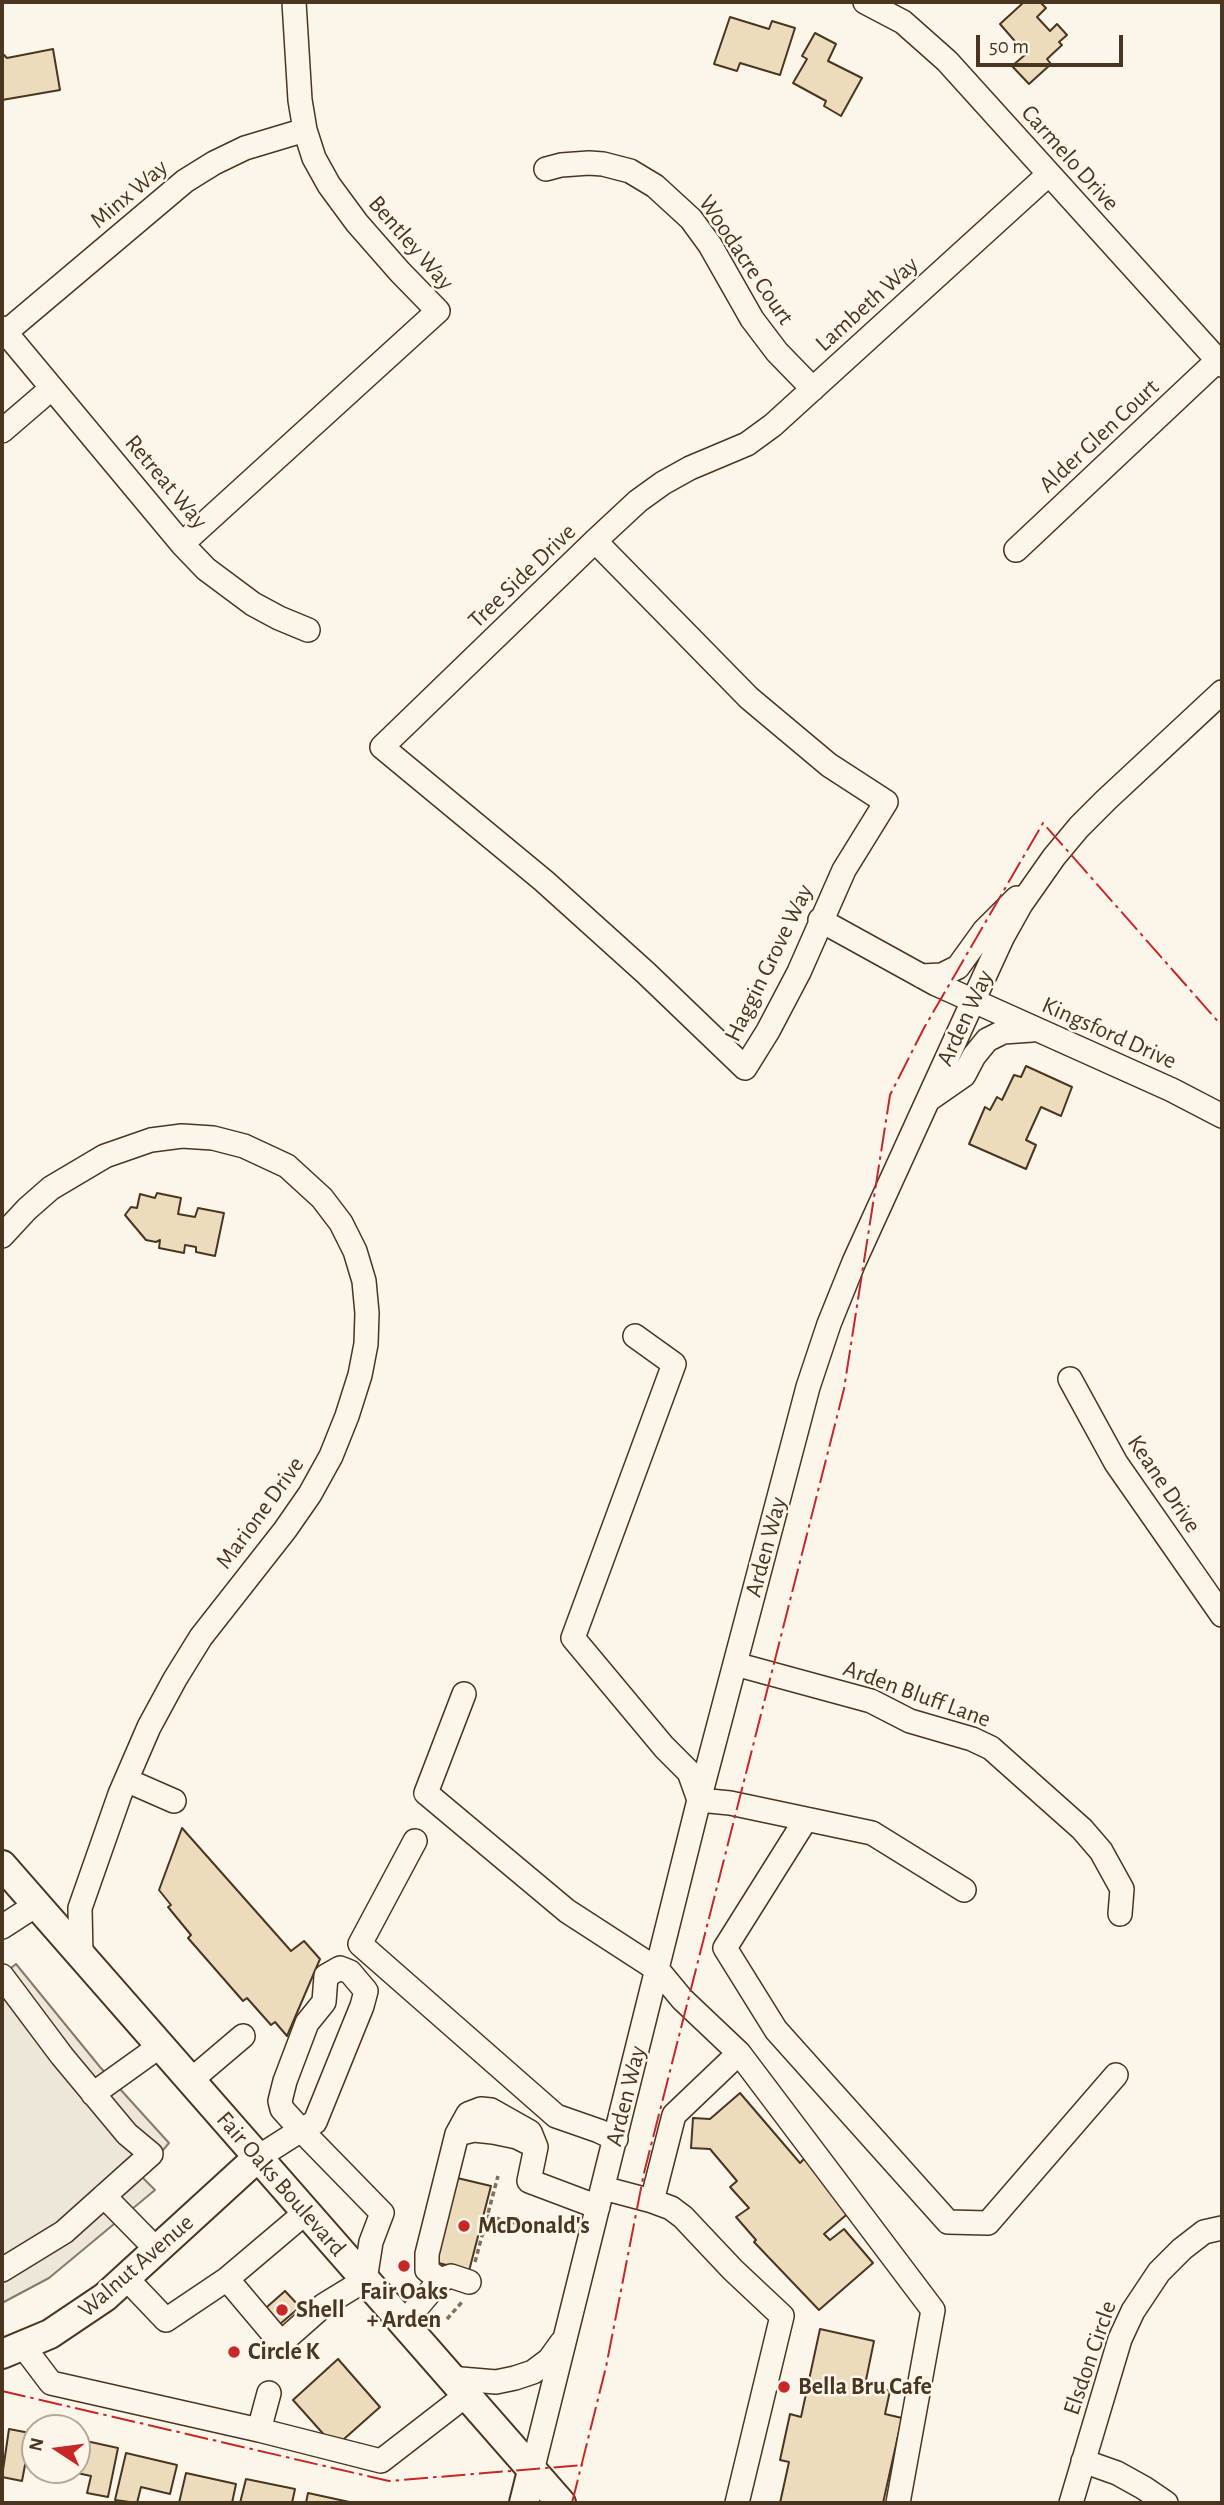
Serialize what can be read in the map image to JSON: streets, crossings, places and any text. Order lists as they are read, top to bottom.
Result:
{
  "streets": {
    "main road": ["Arden Way", "Fair Oaks Boulevard", "Walnut Avenue"],
    "street": [
      "Carmelo Drive",
      "Minx Way",
      "Bentley Way",
      "Woodacre Court",
      "Lambeth Way",
      "Alder Glen Court",
      "Retreat Way",
      "Tree Side Drive",
      "Haggin Grove Way",
      "Kingsford Drive",
      "Keane Drive",
      "Marione Drive",
      "Arden Bluff Lane",
      "Elsdon Circle"
    ]
  },
  "crossings": [
    ["Carmelo Drive", "Lambeth Way"],
    ["Carmelo Drive", "Alder Glen Court"],
    ["Minx Way", "Bentley Way"],
    ["Bentley Way", "Retreat Way"],
    ["Woodacre Court", "Lambeth Way"],
    ["Lambeth Way", "Tree Side Drive"],
    ["Tree Side Drive", "Haggin Grove Way"],
    ["Haggin Grove Way", "Kingsford Drive"],
    ["Arden Way", "Kingsford Drive"],
    ["Arden Way", "Arden Bluff Lane"],
    ["Arden Way", "Fair Oaks Boulevard"],
    ["Marione Drive", "Fair Oaks Boulevard"],
    ["Fair Oaks Boulevard", "Walnut Avenue"]
  ],
  "places": [
    "McDonald's",
    "Fair Oaks + Arden",
    "Shell",
    "Circle K",
    "Bella Bru Cafe"
  ],
  "scale_bar": "50 m",
  "north": "left"
}
